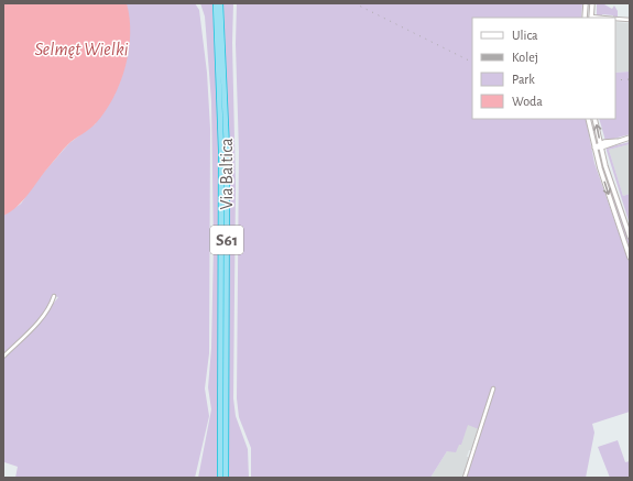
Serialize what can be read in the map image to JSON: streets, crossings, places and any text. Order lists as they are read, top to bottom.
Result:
{
  "streets": {
    "highway": ["Via Baltica", "S61"]
  },
  "water": ["Selmęt Wielki"],
  "legend": [
    "Ulica",
    "Kolej",
    "Park",
    "Woda"
  ]
}
